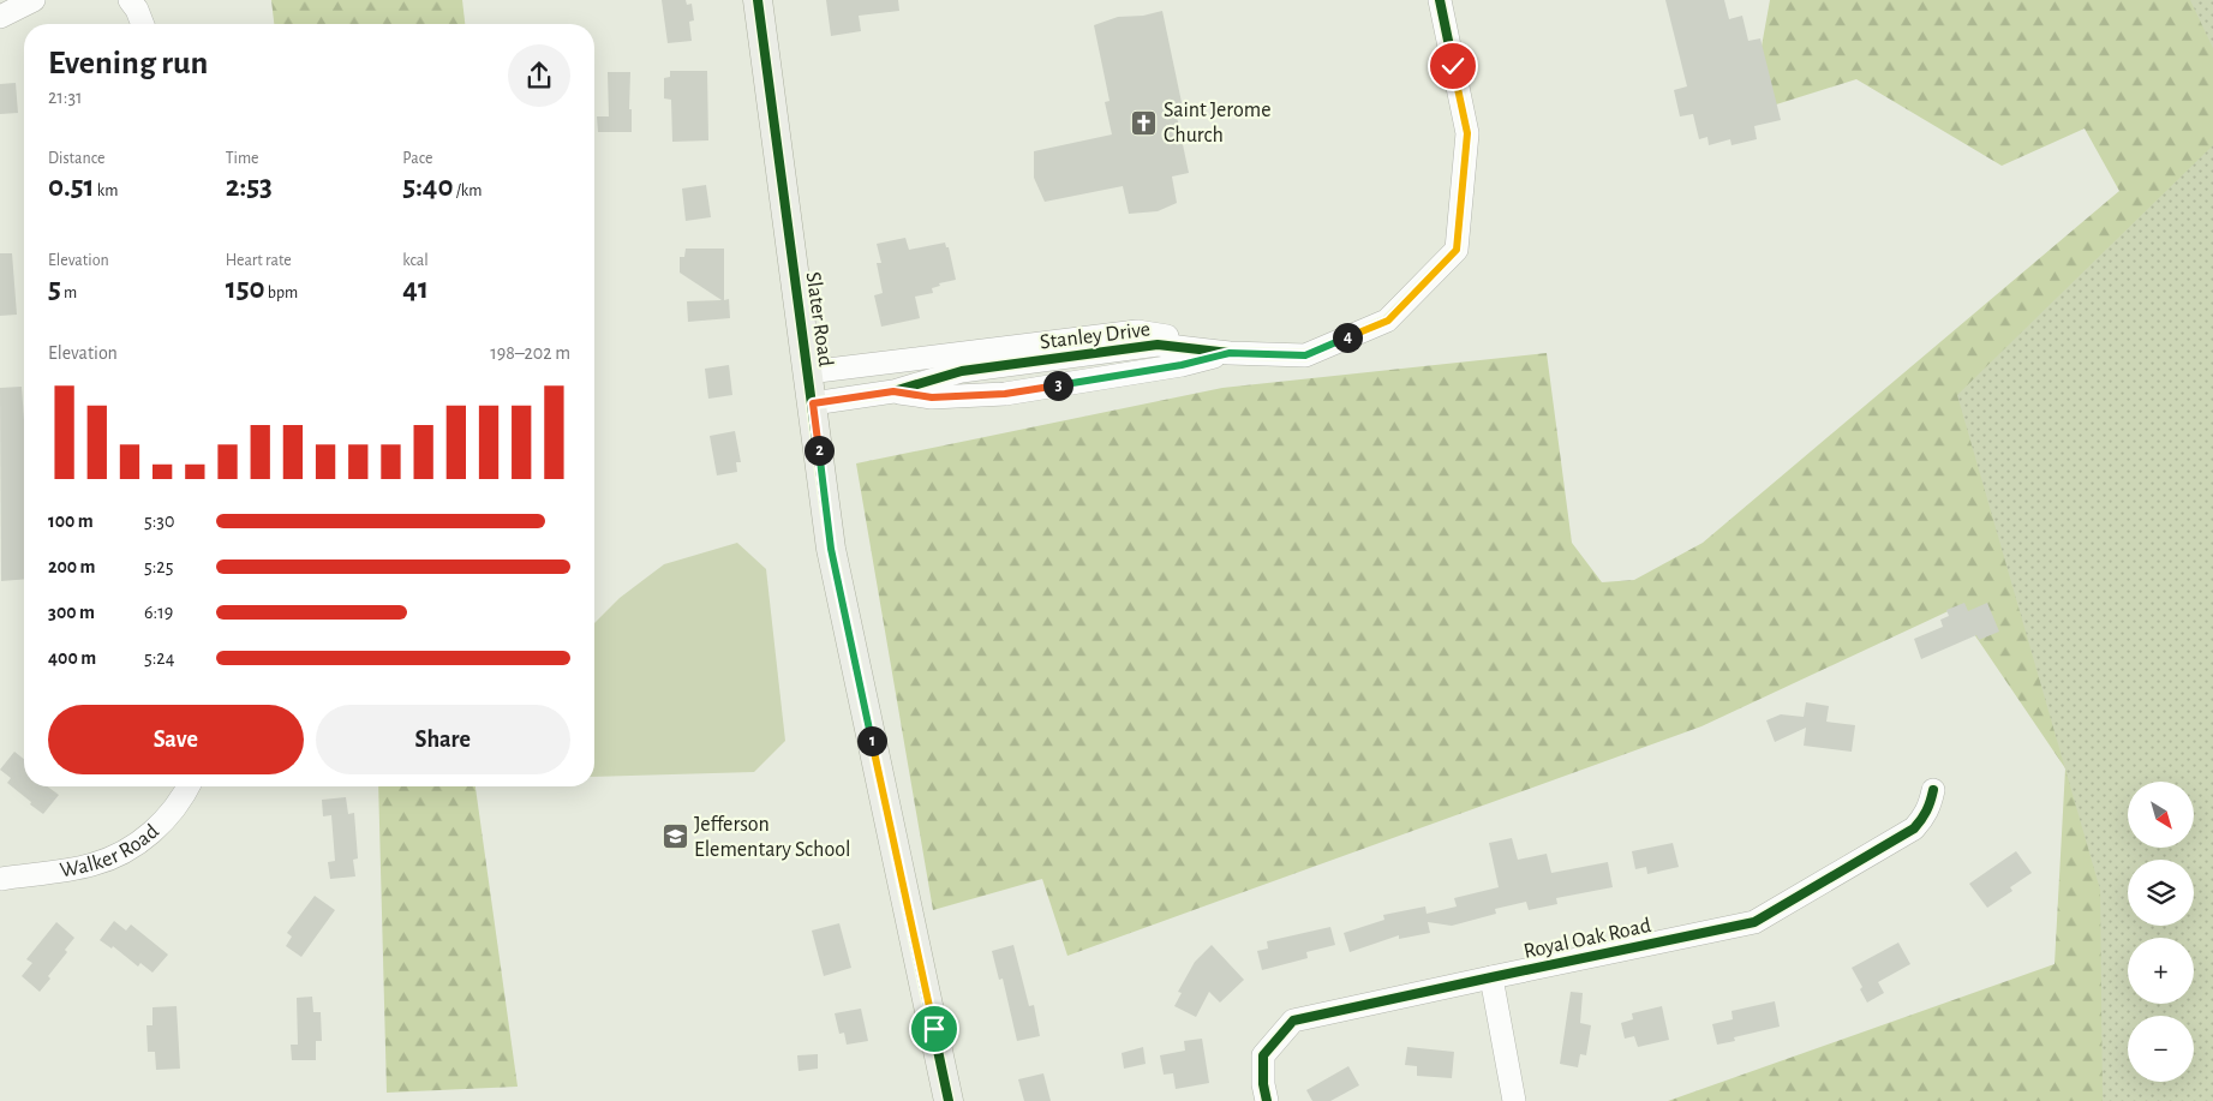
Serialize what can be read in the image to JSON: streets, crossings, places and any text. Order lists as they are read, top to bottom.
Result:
{
  "streets": {
    "main road": ["Slater Road"],
    "street": ["Stanley Drive", "Walker Road", "Royal Oak Road"]
  },
  "crossings": [
    ["Slater Road", "Stanley Drive"]
  ],
  "places": {
    "church": ["Saint Jerome Church"],
    "school or university": ["Jefferson Elementary School"]
  },
  "north": "bottom right",
  "page": {
    "heading": ["Evening run", "21:31"],
    "stats": [
      ["Distance", "0.51 km"],
      ["Time", "2:53"],
      ["Pace", "5:40 /km"],
      ["Elevation", "5 m"],
      ["Heart rate", "150 bpm"],
      ["kcal", "41"]
    ],
    "pins": [
      "4",
      "3",
      "2",
      "1"
    ],
    "chart": ["Elevation", "198–202 m"],
    "list": [
      {
        "name": "100 m",
        "note": "5:30"
      },
      {
        "name": "200 m",
        "note": "5:25"
      },
      {
        "name": "300 m",
        "note": "6:19"
      },
      {
        "name": "400 m",
        "note": "5:24"
      }
    ],
    "buttons": ["Save", "Share"],
    "map_buttons": ["+", "−"]
  }
}
